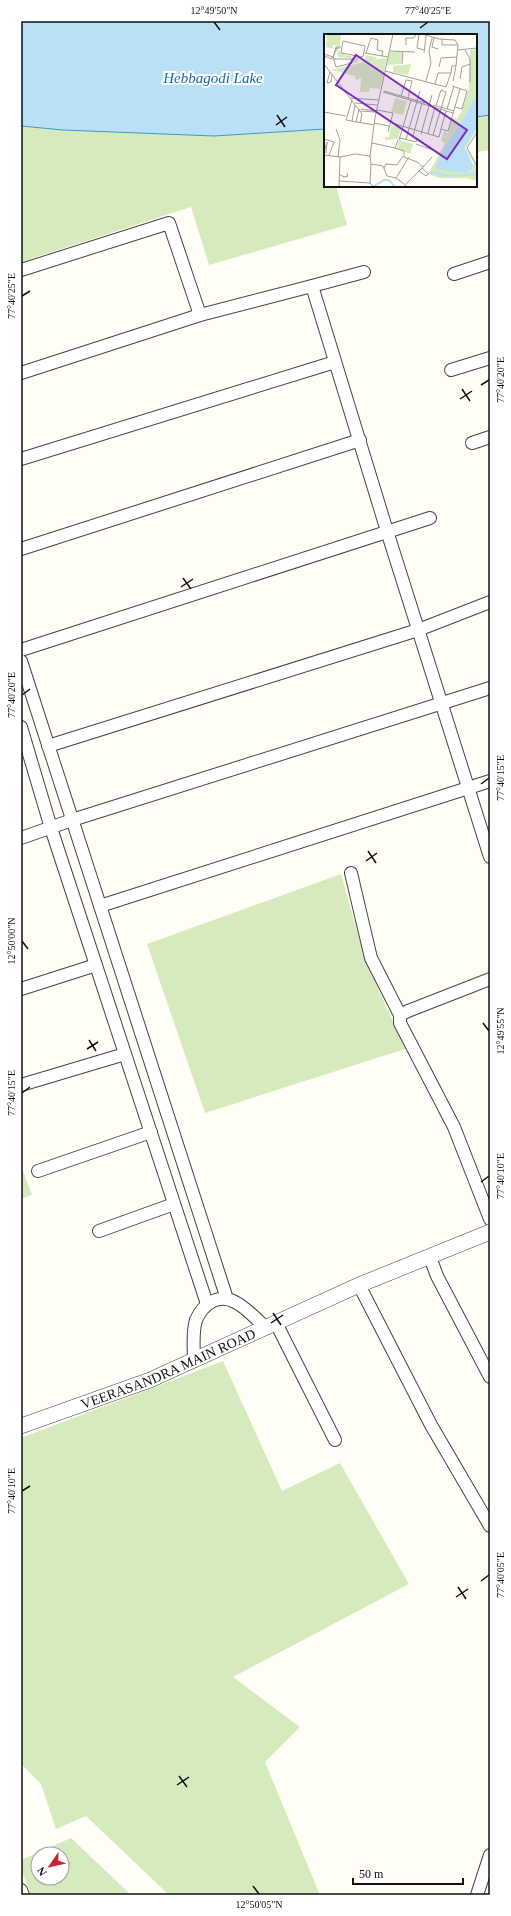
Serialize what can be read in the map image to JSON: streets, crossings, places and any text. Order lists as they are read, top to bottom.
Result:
{
  "streets": {
    "street": ["VEERASANDRA MAIN ROAD"]
  },
  "water": ["Hebbagodi Lake"],
  "scale_bar": "50 m",
  "north": "bottom left",
  "coordinates": [
    "12°49'50\"N",
    "77°40'25\"E",
    "77°40'20\"E",
    "77°40'15\"E",
    "12°50'00\"N",
    "12°49'55\"N",
    "77°40'10\"E",
    "77°40'05\"E",
    "12°50'05\"N"
  ]
}
